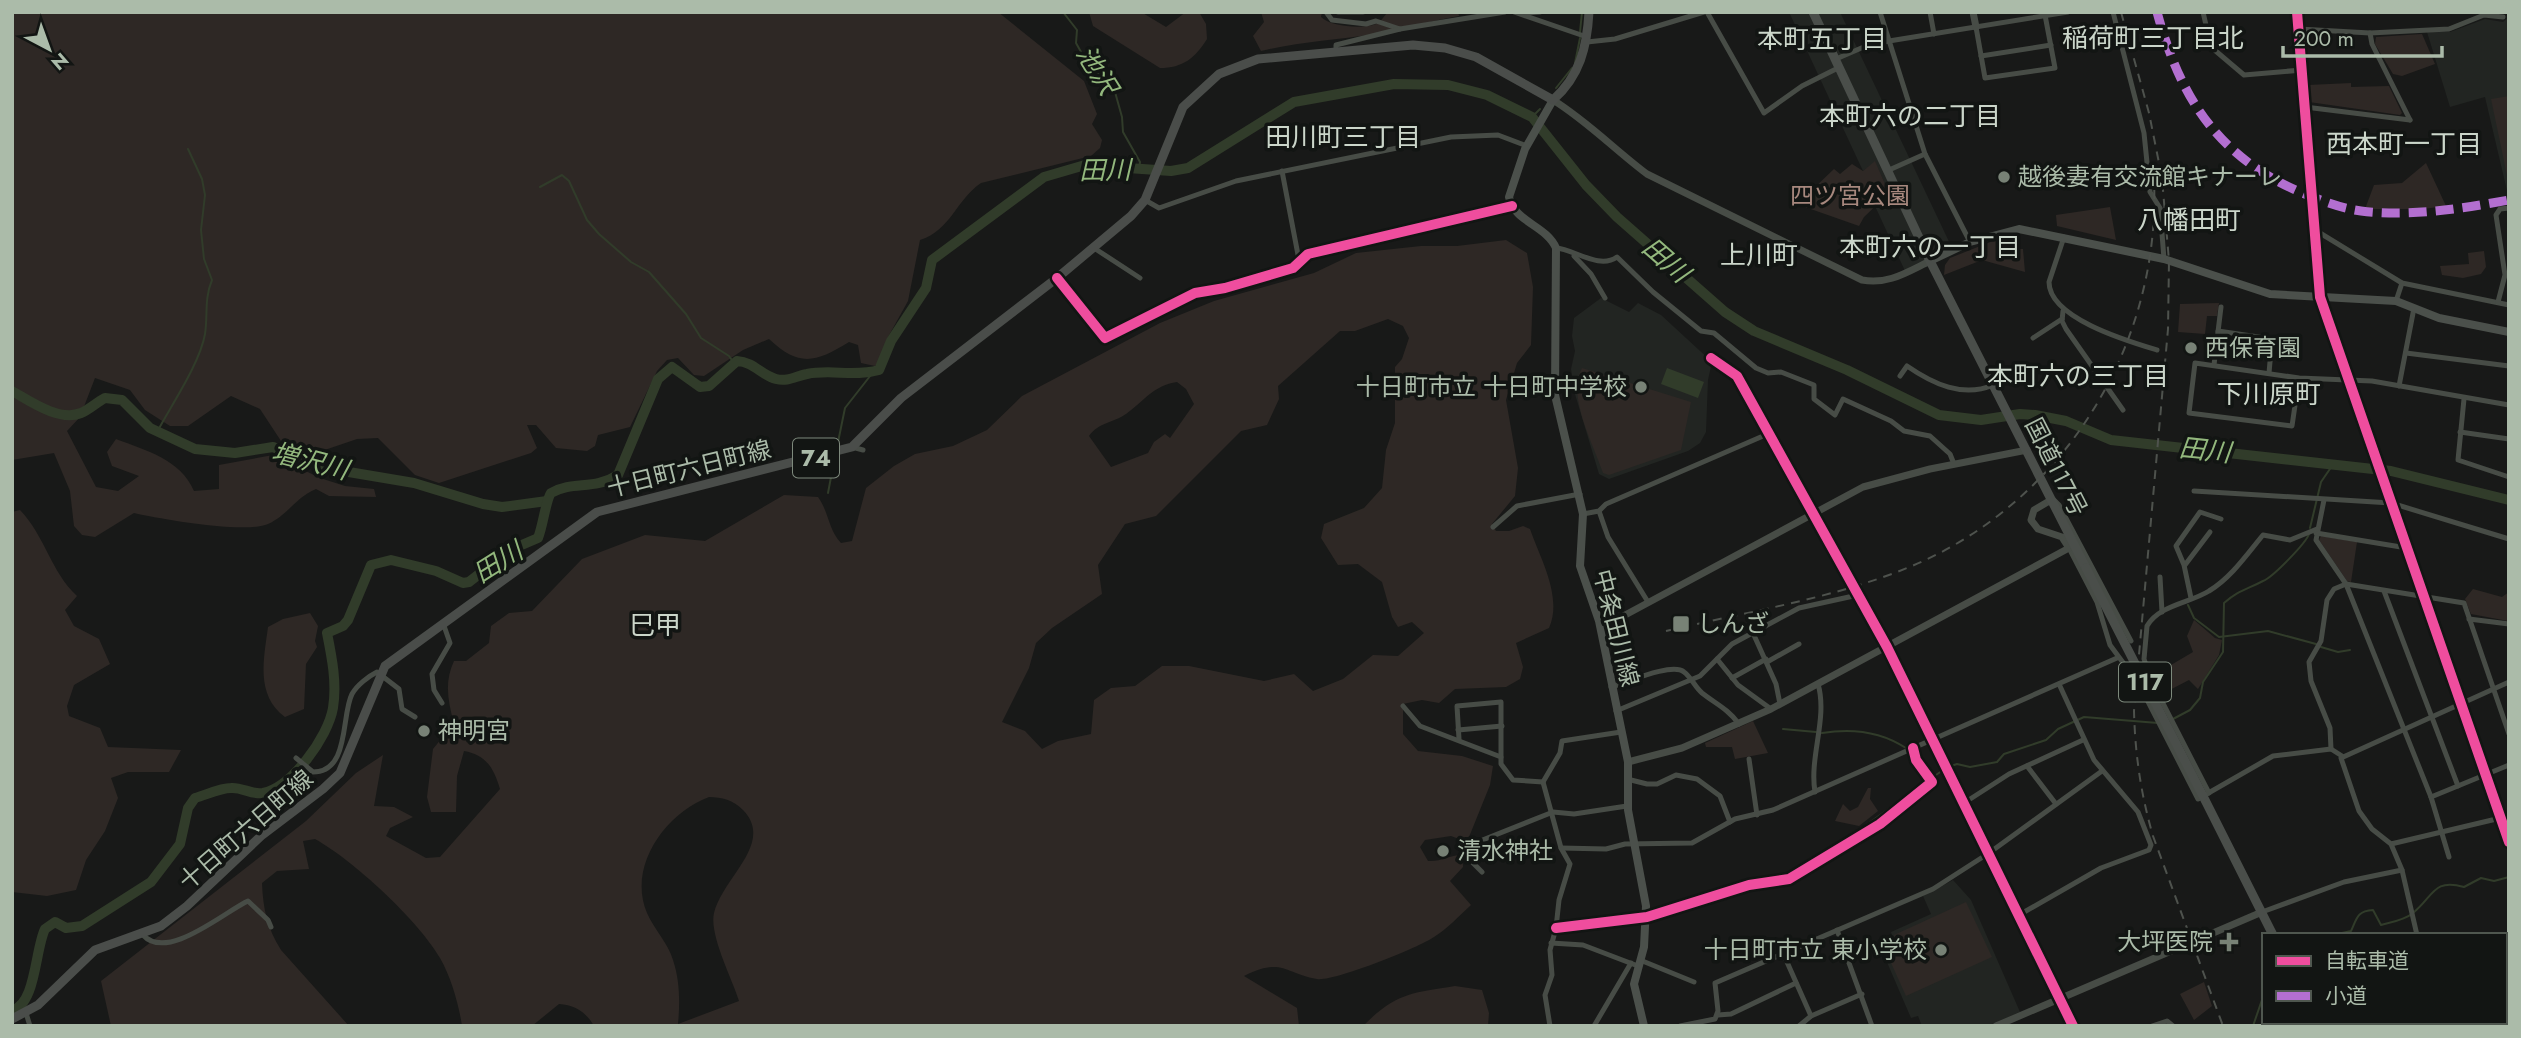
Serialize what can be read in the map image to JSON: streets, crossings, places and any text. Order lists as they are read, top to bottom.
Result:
{
  "streets": {
    "highway": ["国道117号", "117"],
    "main road": ["74", "十日町六日町線", "中条田川線"]
  },
  "crossings": [
    ["74", "十日町六日町線"]
  ],
  "districts": [
    "稲荷町三丁目北",
    "本町五丁目",
    "本町六の二丁目",
    "田川町三丁目",
    "西本町一丁目",
    "八幡田町",
    "本町六の一丁目",
    "上川町",
    "本町六の三丁目",
    "下川原町",
    "巳甲"
  ],
  "water": ["池沢", "田川", "増沢川"],
  "parks": ["四ツ宮公園"],
  "places": {
    "other": [
      "越後妻有交流館キナーレ",
      "西保育園",
      "十日町市立 十日町中学校",
      "神明宮",
      "清水神社",
      "十日町市立 東小学校"
    ],
    "transit": ["しんざ"],
    "health": ["大坪医院"]
  },
  "legend": ["自転車道", "小道"],
  "scale_bar": "200 m",
  "north": "bottom right"
}
